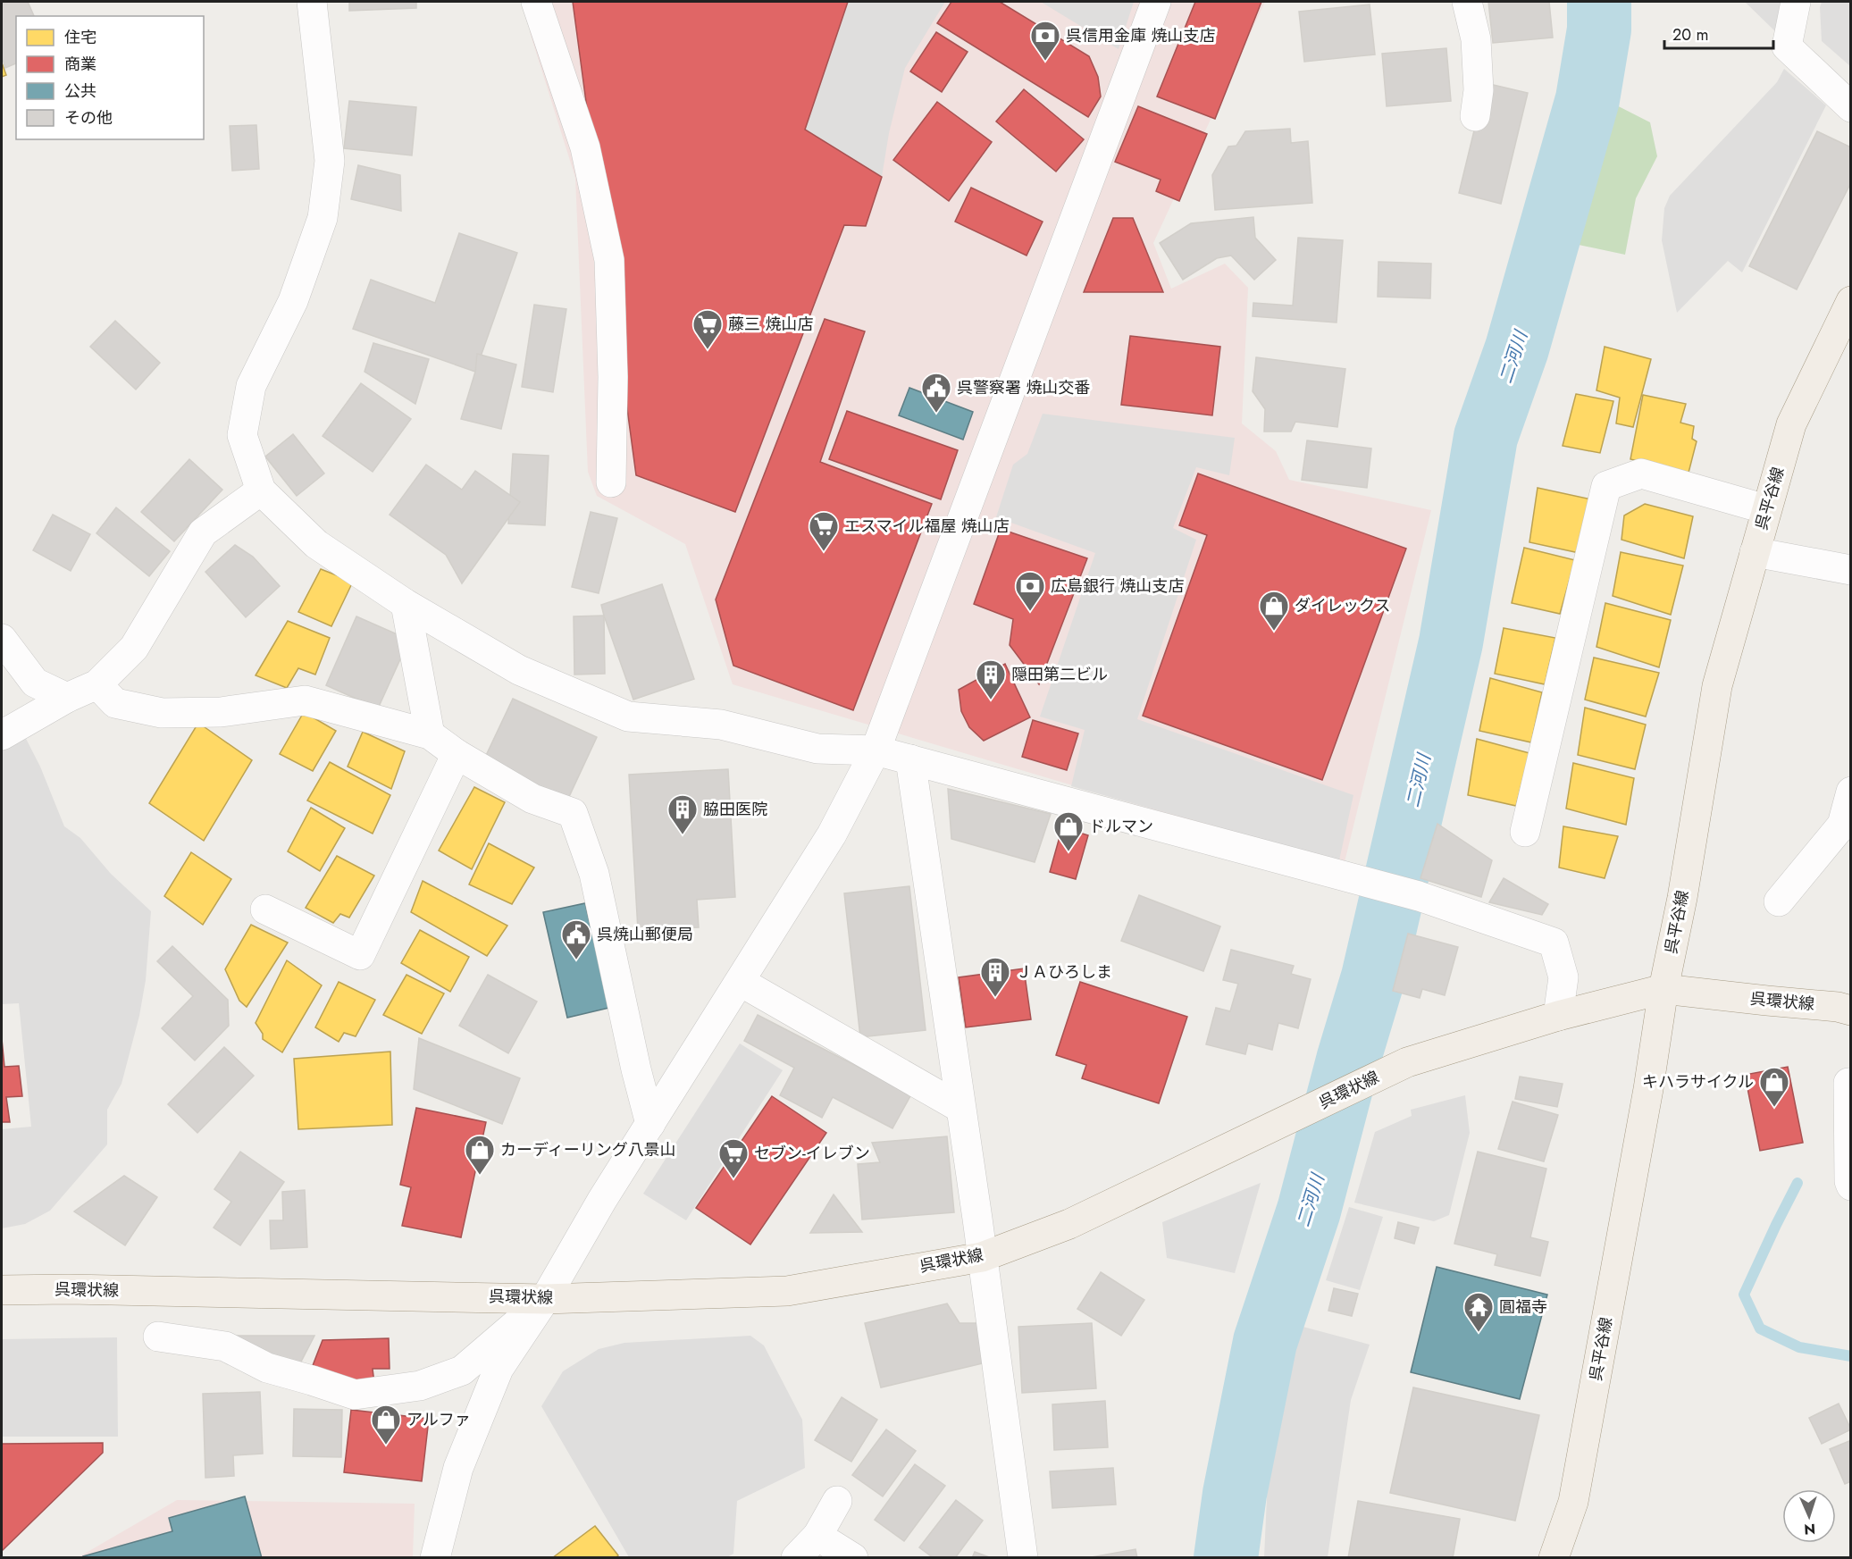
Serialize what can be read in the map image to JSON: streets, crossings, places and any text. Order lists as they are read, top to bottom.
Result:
{
  "streets": {
    "main road": ["呉平谷線", "呉環状線"]
  },
  "crossings": [
    ["呉平谷線", "呉環状線"]
  ],
  "water": ["二河川"],
  "places": {
    "bank": ["呉信用金庫 焼山支店", "広島銀行 焼山支店"],
    "supermarket": ["藤三 焼山店", "エスマイル福屋 焼山店", "セブン-イレブン"],
    "public building": ["呉警察署 焼山交番", "呉焼山郵便局"],
    "shop": [
      "ダイレックス",
      "ドルマン",
      "キハラサイクル",
      "カーディーリング八景山",
      "アルファ"
    ],
    "building": ["隠田第二ビル", "脇田医院", "ＪＡひろしま"],
    "temple": ["圓福寺"]
  },
  "legend": [
    "住宅",
    "商業",
    "公共",
    "その他"
  ],
  "scale_bar": "20 m",
  "north": "bottom"
}
